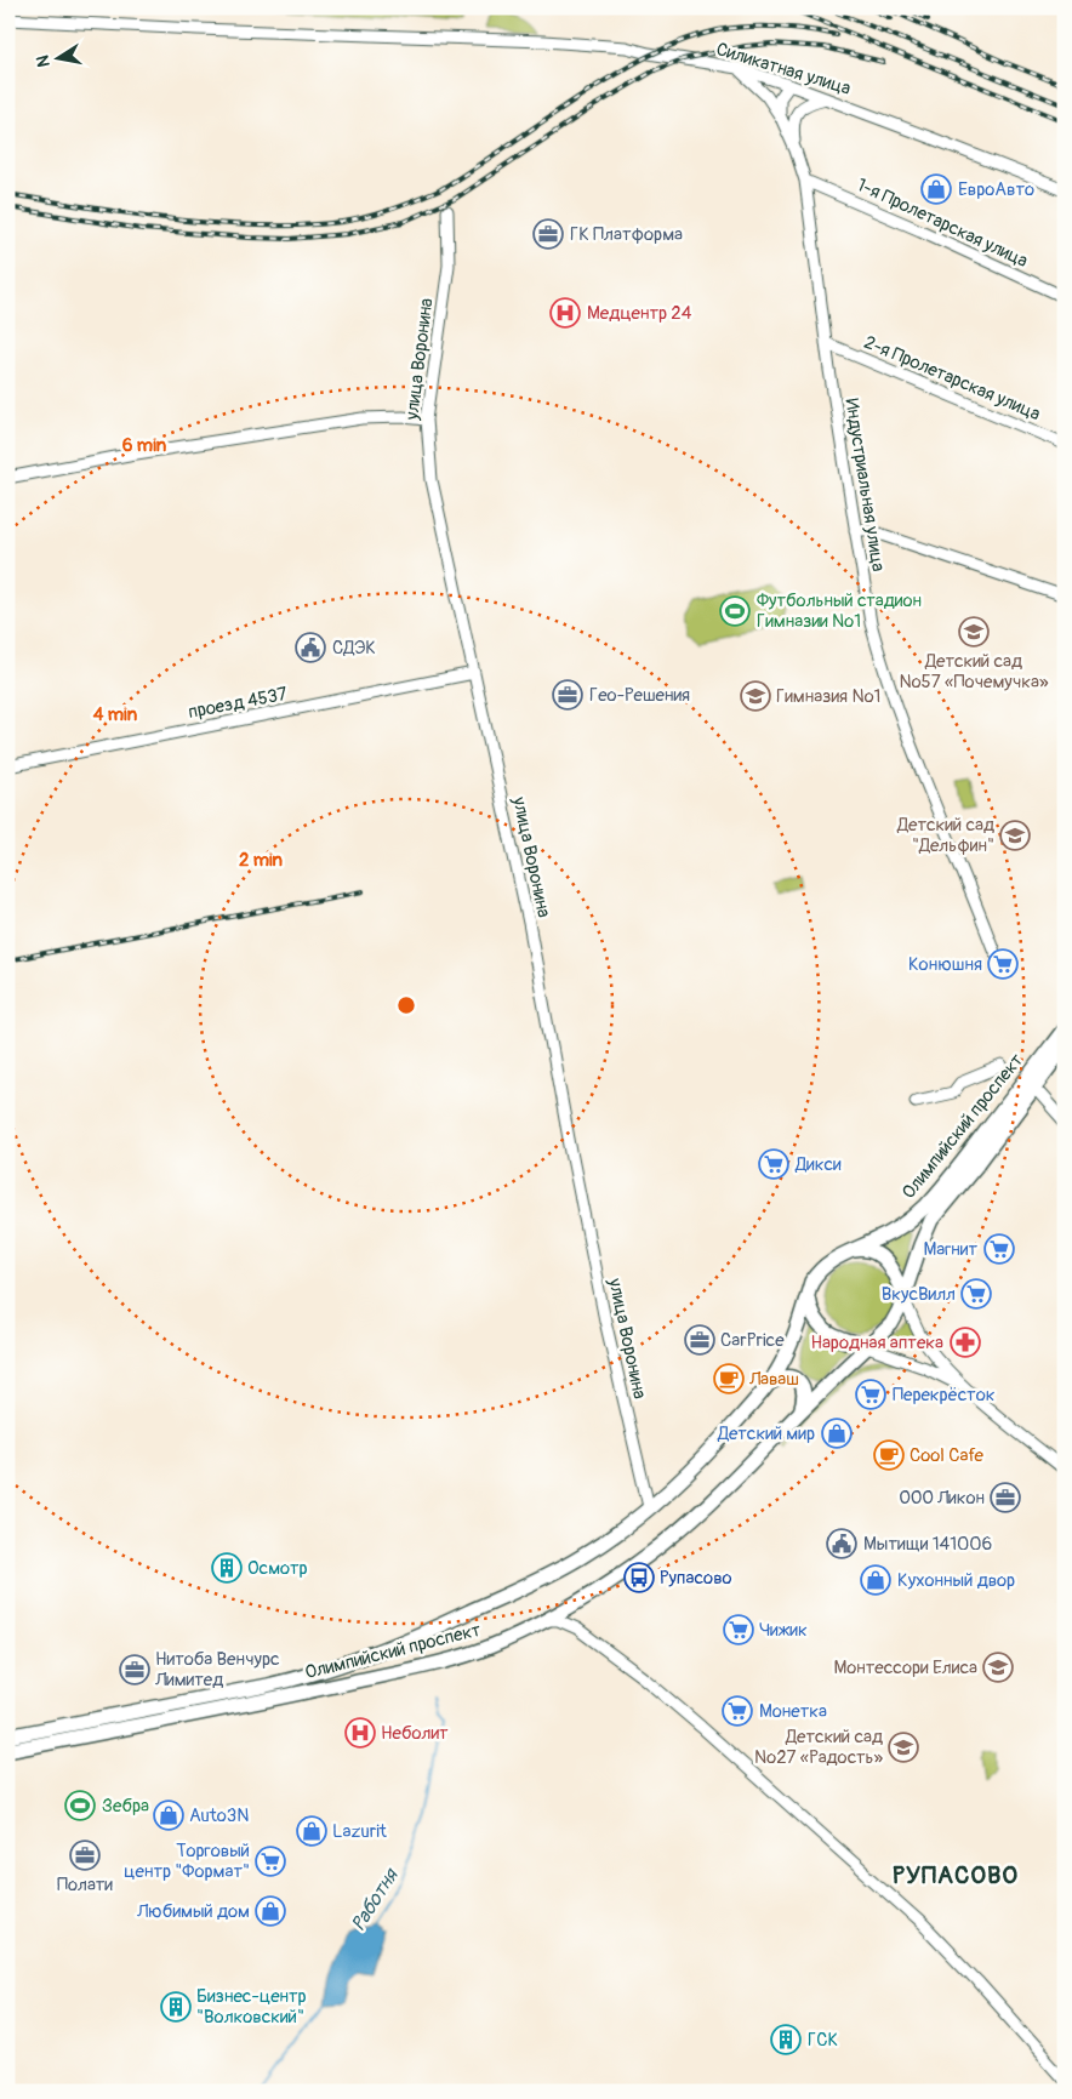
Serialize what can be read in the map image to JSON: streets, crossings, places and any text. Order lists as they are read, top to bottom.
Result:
{
  "streets": {
    "main road": ["Олимпийский проспект"],
    "street": [
      "Силикатная улица",
      "1-я Пролетарская улица",
      "улица Воронина",
      "2-я Пролетарская улица",
      "Индустриальная улица",
      "проезд 4537"
    ]
  },
  "crossings": [
    ["Силикатная улица", "Индустриальная улица"],
    ["1-я Пролетарская улица", "Индустриальная улица"],
    ["улица Воронина", "проезд 4537"],
    ["улица Воронина", "Олимпийский проспект"],
    ["2-я Пролетарская улица", "Индустриальная улица"]
  ],
  "districts": ["РУПАСОВО"],
  "water": ["Работня"],
  "places": {
    "shop": [
      "ЕвроАвто",
      "Детский мир",
      "Кухонный двор",
      "Auto3N",
      "Lazurit",
      "Любимый дом"
    ],
    "office": [
      "ГК Платформа",
      "Гео-Решения",
      "CarPrice",
      "ООО Ликон",
      "Нитоба Венчурс Лимитед",
      "Полати"
    ],
    "hospital": ["Медцентр 24", "Неболит"],
    "sports": ["Футбольный стадион Гимназии №1", "Зебра"],
    "school or university": [
      "Детский сад №57 «Почемучка»",
      "Гимназия №1",
      "Детский сад \"Дельфин\"",
      "Монтессори Елиса",
      "Детский сад №27 «Радость»"
    ],
    "public building": ["СДЭК", "Мытищи 141006"],
    "supermarket": [
      "Конюшня",
      "Дикси",
      "Магнит",
      "ВкусВилл",
      "Перекрёсток",
      "Чижик",
      "Монетка",
      "Торговый центр \"Формат\""
    ],
    "pharmacy": ["Народная аптека"],
    "cafe": ["Лаваш", "Cool Cafe"],
    "building": ["Осмотр", "Бизнес-центр \"Волковский\"", "ГСК"],
    "bus stop": ["Рупасово"]
  },
  "north": "left",
  "rings": ["6 min", "4 min", "2 min"]
}
